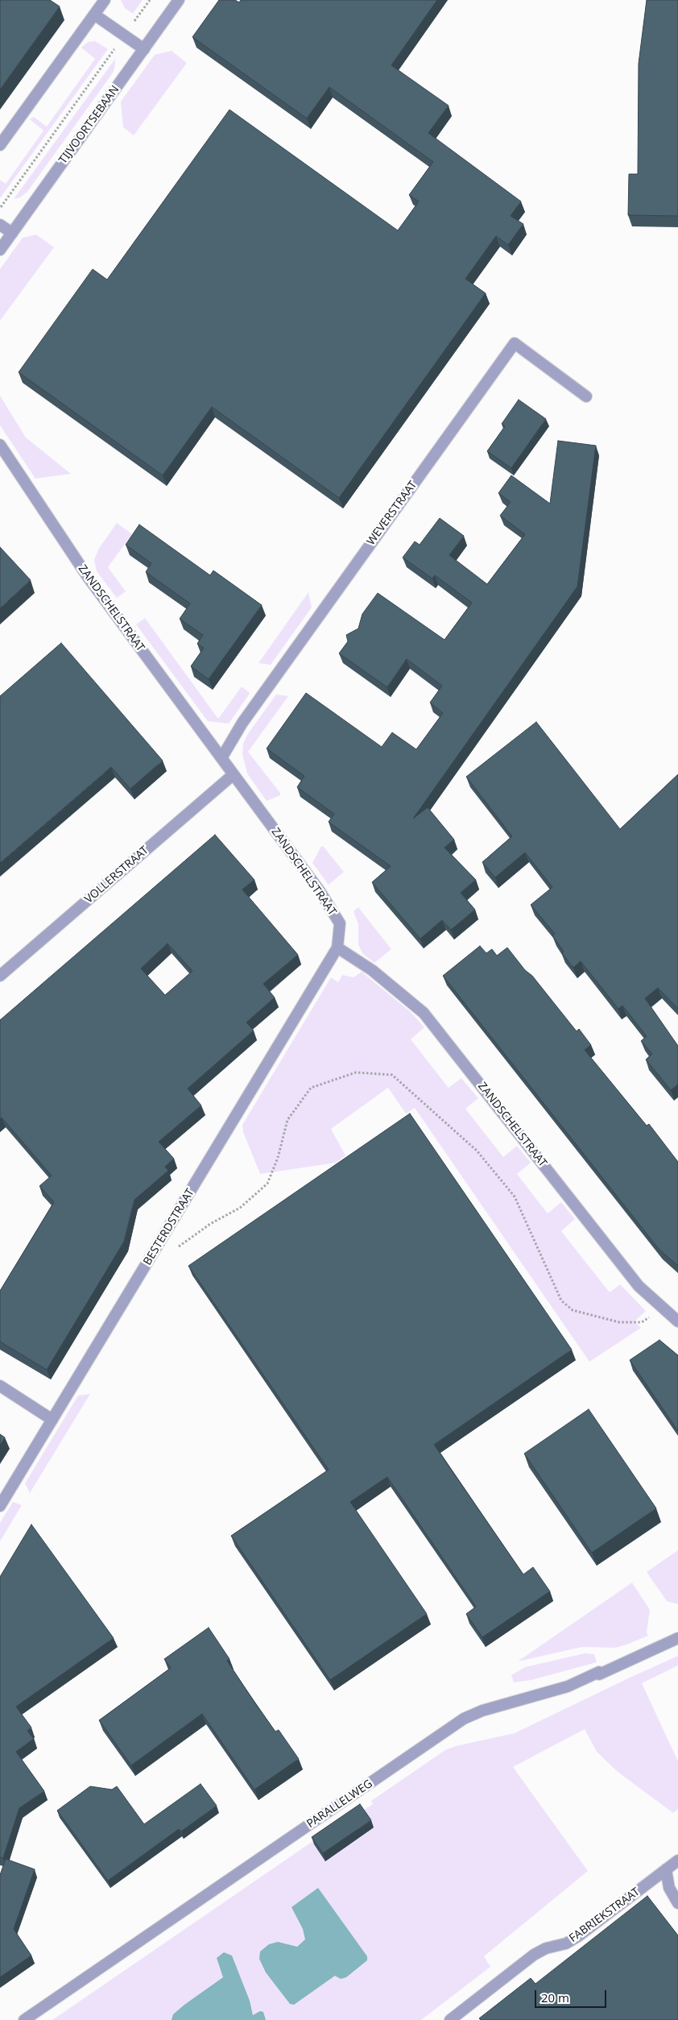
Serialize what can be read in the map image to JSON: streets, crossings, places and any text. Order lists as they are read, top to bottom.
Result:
{
  "streets": {
    "street": [
      "TIJVOORTSEBAAN",
      "WEVERSTRAAT",
      "ZANDSCHELSTRAAT",
      "VOLLERSTRAAT",
      "BESTERDSTRAAT",
      "PARALLELWEG",
      "FABRIEKSTRAAT"
    ]
  },
  "crossings": [
    ["WEVERSTRAAT", "ZANDSCHELSTRAAT"],
    ["ZANDSCHELSTRAAT", "VOLLERSTRAAT"],
    ["ZANDSCHELSTRAAT", "BESTERDSTRAAT"]
  ],
  "scale_bar": "20 m"
}
